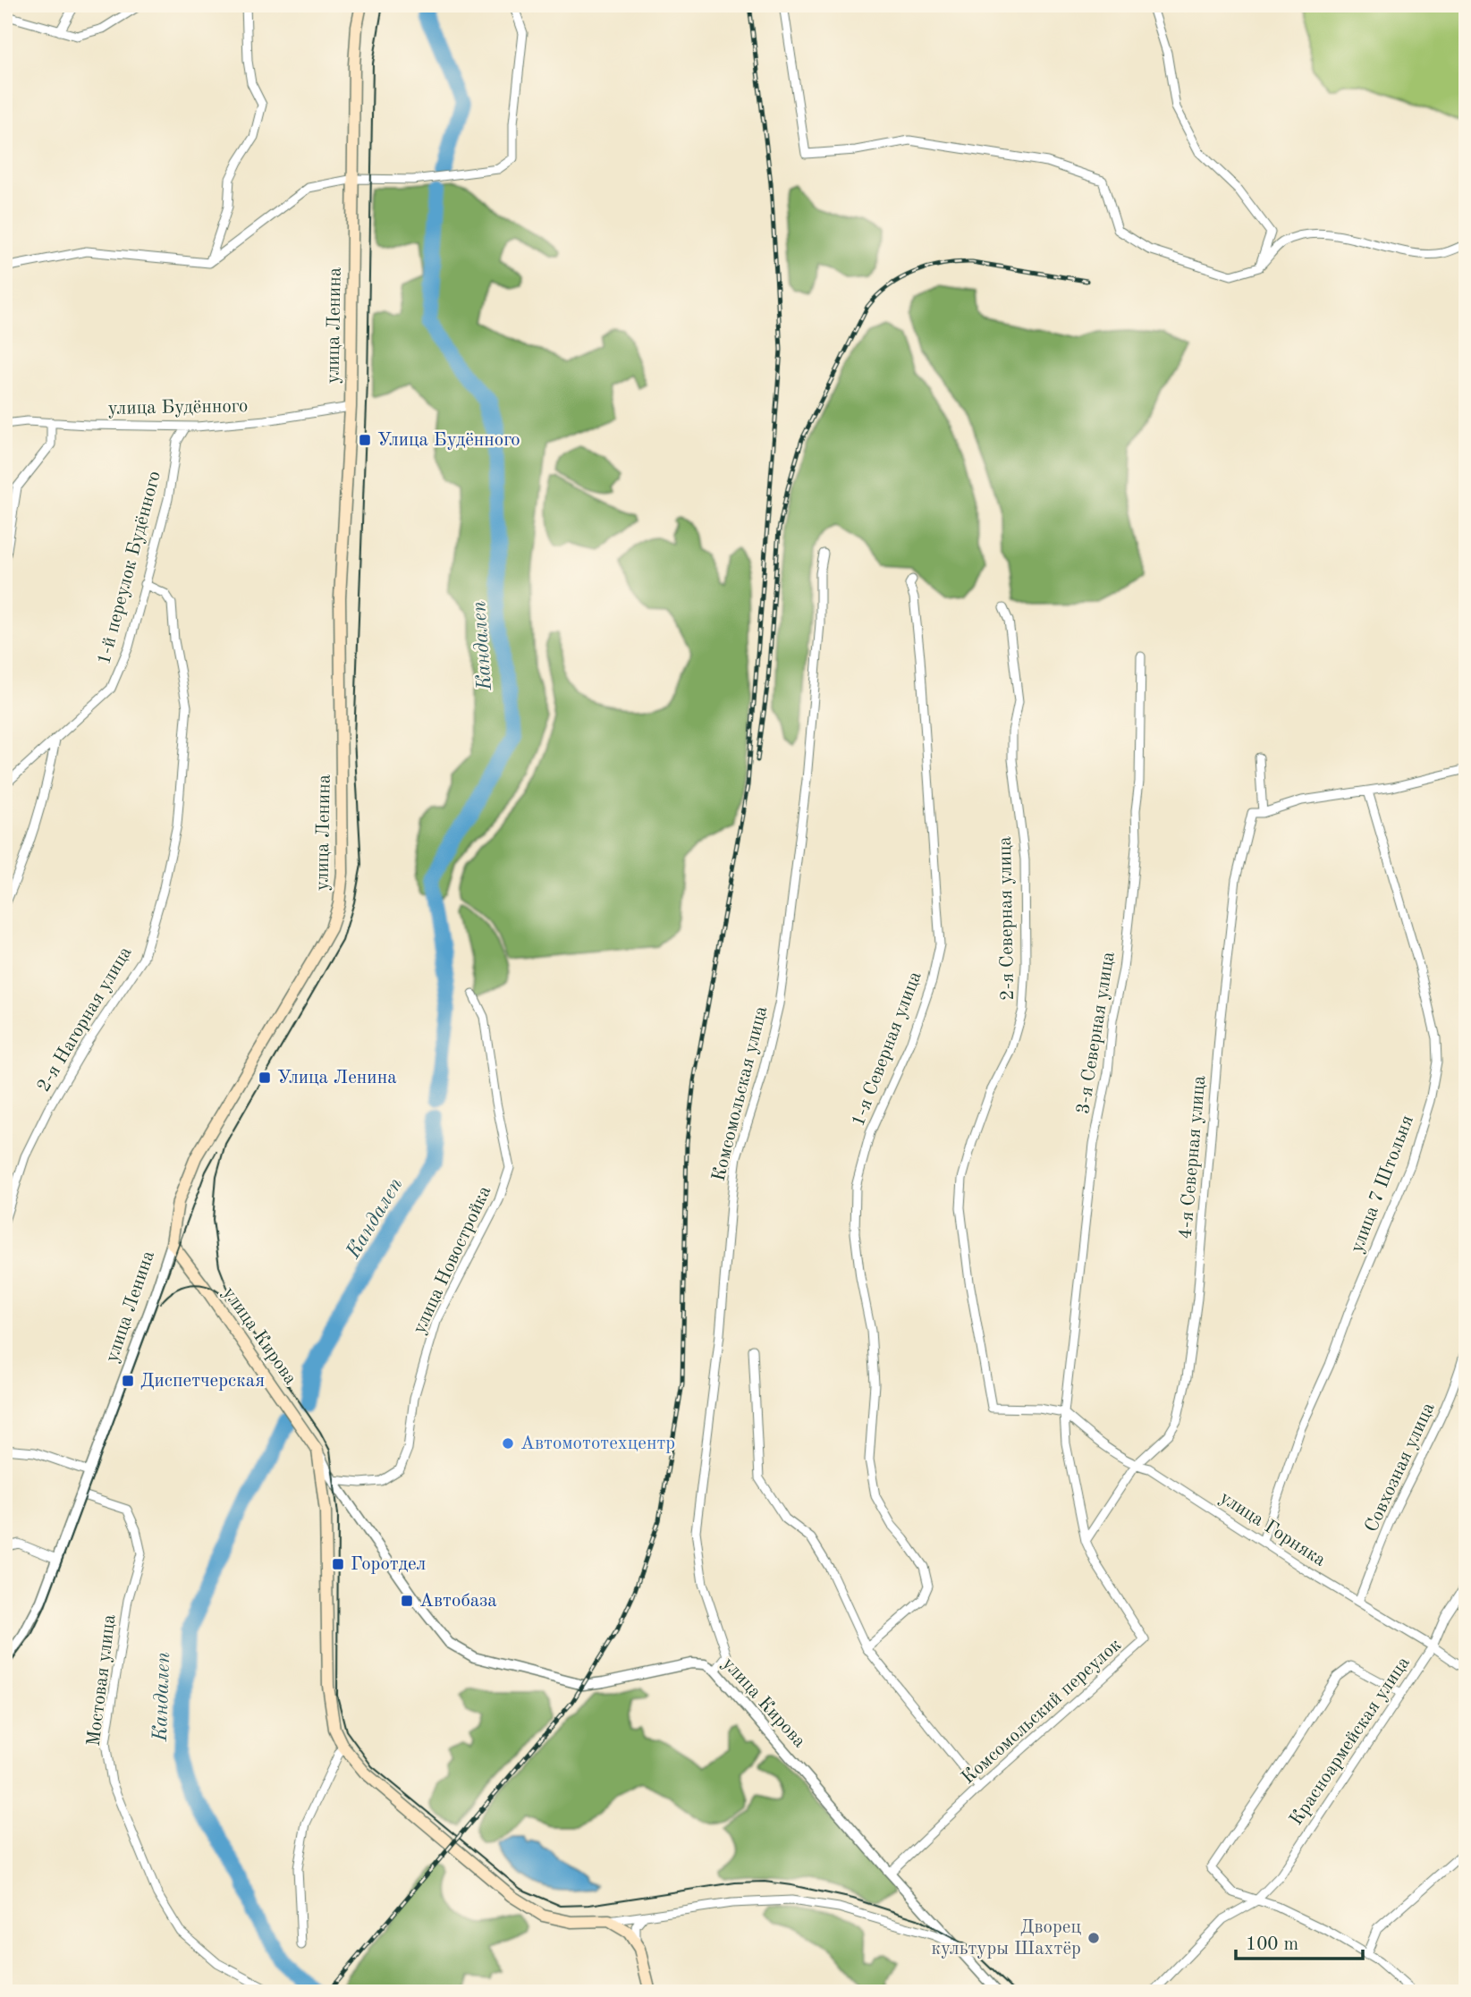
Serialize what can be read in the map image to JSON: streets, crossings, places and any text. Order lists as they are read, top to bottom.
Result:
{
  "streets": {
    "main road": ["улица Ленина", "улица Кирова"],
    "street": [
      "улица Будённого",
      "1-й переулок Будённого",
      "2-я Северная улица",
      "2-я Нагорная улица",
      "3-я Северная улица",
      "1-я Северная улица",
      "Комсомольская улица",
      "4-я Северная улица",
      "улица 7 Штольня",
      "улица Новостройка",
      "Совхозная улица",
      "улица Горняка",
      "Мостовая улица",
      "Комсомольский переулок",
      "Красноармейская улица"
    ]
  },
  "crossings": [
    ["улица Ленина", "улица Будённого"],
    ["улица Ленина", "улица Кирова"],
    ["улица Ленина", "Мостовая улица"],
    ["улица Будённого", "1-й переулок Будённого"],
    ["1-й переулок Будённого", "2-я Нагорная улица"],
    ["2-я Северная улица", "3-я Северная улица"],
    ["2-я Северная улица", "улица Горняка"],
    ["2-я Северная улица", "Комсомольский переулок"],
    ["3-я Северная улица", "улица Горняка"],
    ["3-я Северная улица", "Комсомольский переулок"],
    ["Комсомольская улица", "улица Кирова"],
    ["4-я Северная улица", "улица Горняка"],
    ["4-я Северная улица", "Комсомольский переулок"],
    ["улица 7 Штольня", "улица Горняка"],
    ["улица Новостройка", "улица Кирова"],
    ["улица Кирова", "Комсомольский переулок"],
    ["Совхозная улица", "улица Горняка"],
    ["улица Горняка", "Комсомольский переулок"],
    ["улица Горняка", "Красноармейская улица"]
  ],
  "water": ["Кандалеп"],
  "places": {
    "transit": [
      "Улица Будённого",
      "Улица Ленина",
      "Диспетчерская",
      "Горотдел",
      "Автобаза"
    ],
    "other": ["Автомототехцентр", "Дворец культуры Шахтёр"]
  },
  "scale_bar": "100 m"
}
